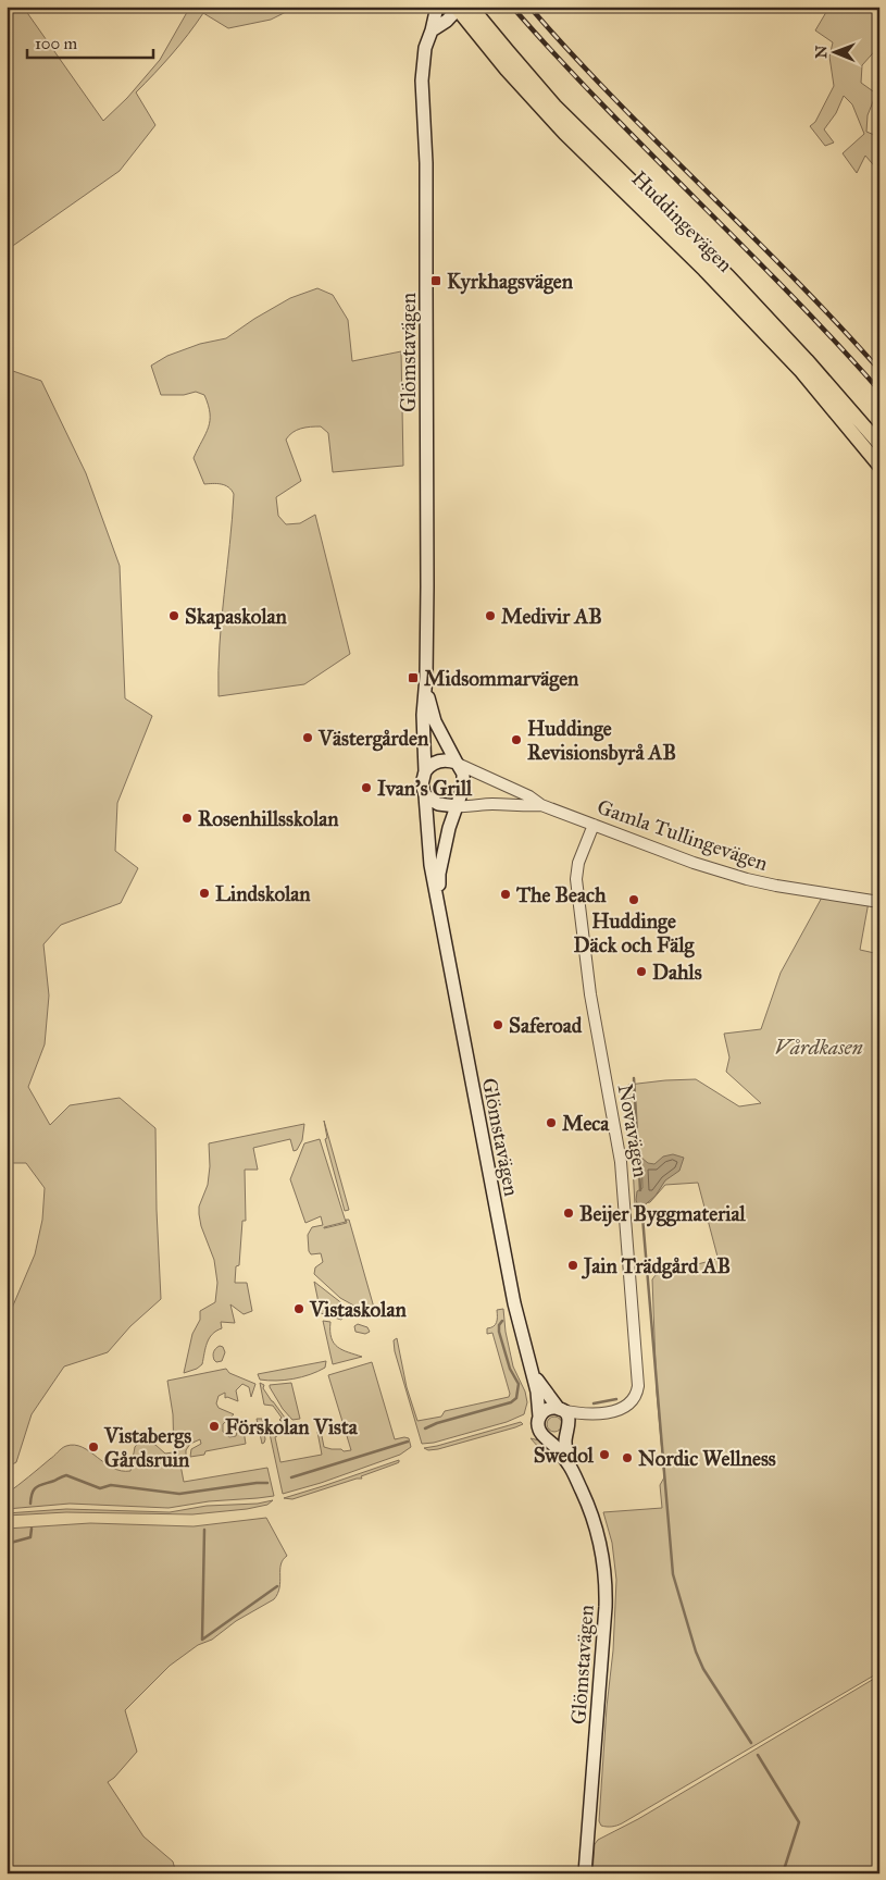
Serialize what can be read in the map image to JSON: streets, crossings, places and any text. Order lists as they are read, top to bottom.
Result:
{
  "streets": {
    "main road": ["Huddingevägen", "Glömstavägen"],
    "street": ["Gamla Tullingevägen", "Novavägen"]
  },
  "crossings": [
    ["Glömstavägen", "Gamla Tullingevägen"],
    ["Glömstavägen", "Novavägen"],
    ["Gamla Tullingevägen", "Novavägen"]
  ],
  "parks": ["Vårdkasen"],
  "places": {
    "transit": ["Kyrkhagsvägen", "Midsommarvägen"],
    "other": [
      "Skapaskolan",
      "Medivir AB",
      "Västergården",
      "Huddinge Revisionsbyrå AB",
      "Ivan's Grill",
      "Rosenhillsskolan",
      "Lindskolan",
      "The Beach",
      "Huddinge Däck och Fälg",
      "Dahls",
      "Saferoad",
      "Meca",
      "Beijer Byggmaterial",
      "Jain Trädgård AB",
      "Vistaskolan",
      "Förskolan Vista",
      "Vistabergs Gårdsruin",
      "Swedol",
      "Nordic Wellness"
    ]
  },
  "scale_bar": "100 m",
  "north": "left"
}
